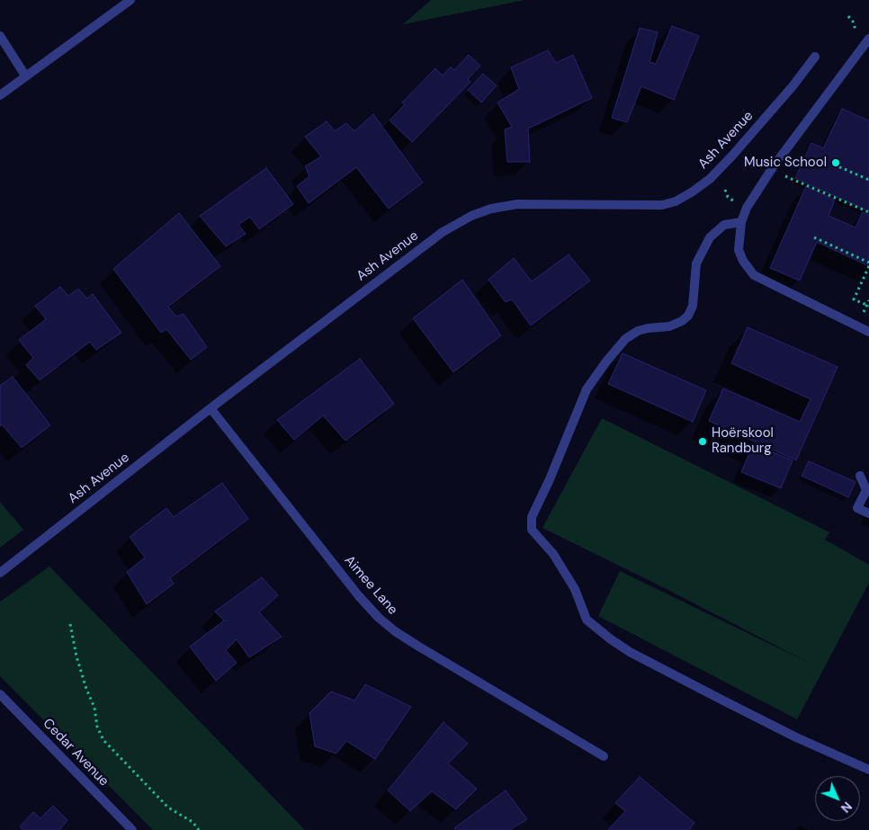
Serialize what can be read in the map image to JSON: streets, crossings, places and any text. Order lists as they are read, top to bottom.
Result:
{
  "streets": {
    "street": ["Ash Avenue", "Aimee Lane", "Cedar Avenue"]
  },
  "crossings": [
    ["Ash Avenue", "Aimee Lane"]
  ],
  "places": ["Music School", "Hoërskool Randburg"],
  "north": "bottom right"
}
